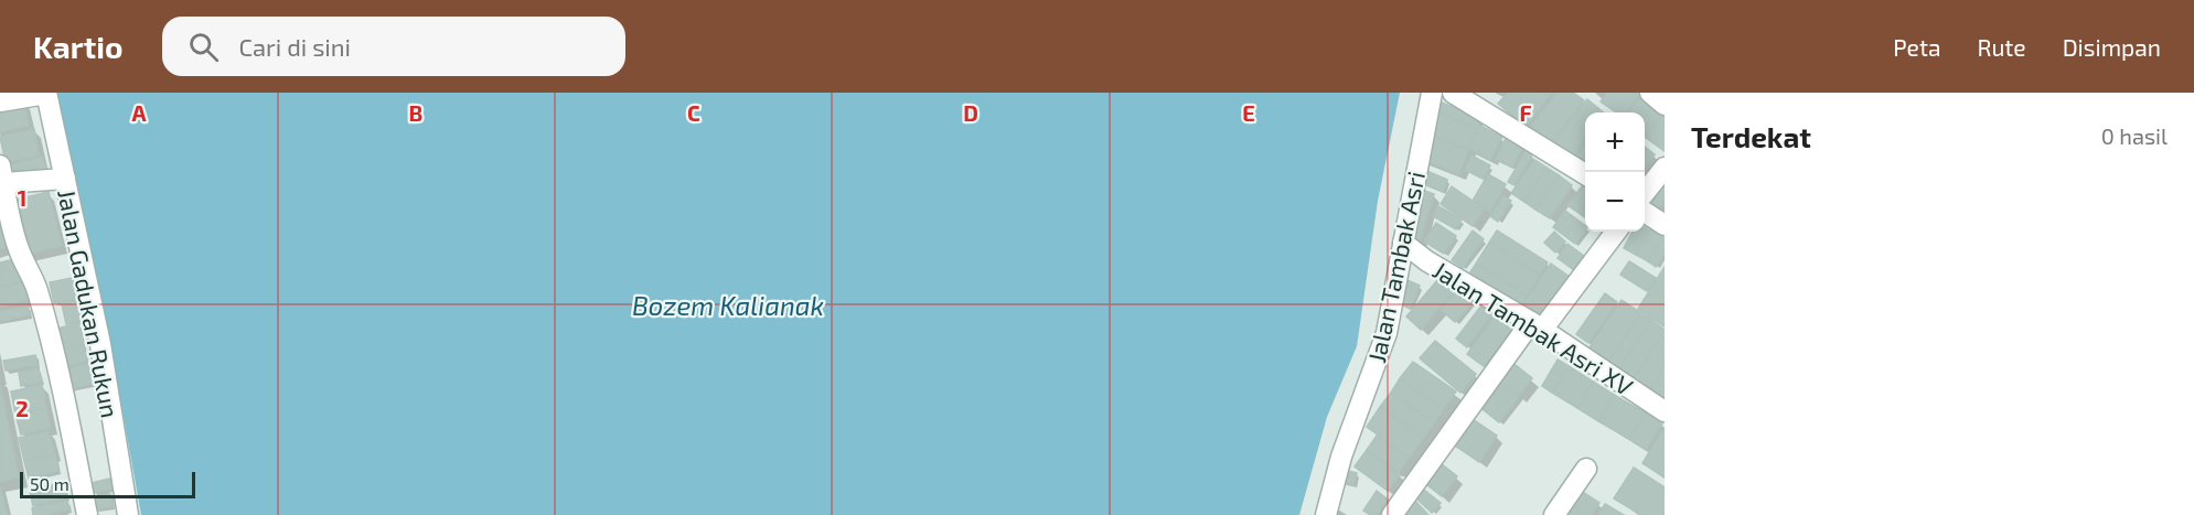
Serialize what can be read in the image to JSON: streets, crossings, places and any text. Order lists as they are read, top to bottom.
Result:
{
  "streets": {
    "street": ["Jalan Tambak Asri", "Jalan Gadukan Rukun", "Jalan Tambak Asri XV"]
  },
  "crossings": [
    ["Jalan Tambak Asri", "Jalan Tambak Asri XV"]
  ],
  "water": ["Bozem Kalianak"],
  "scale_bar": "50 m",
  "page": {
    "header": "Kartio",
    "search": "Cari di sini",
    "nav": ["Peta", "Rute", "Disimpan"],
    "heading": ["Terdekat", "0 hasil"],
    "map_buttons": ["+", "−"],
    "scale": "50 m"
  },
  "grid": {
    "columns": [
      "A",
      "B",
      "C",
      "D",
      "E",
      "F"
    ],
    "rows": ["1", "2"]
  }
}
